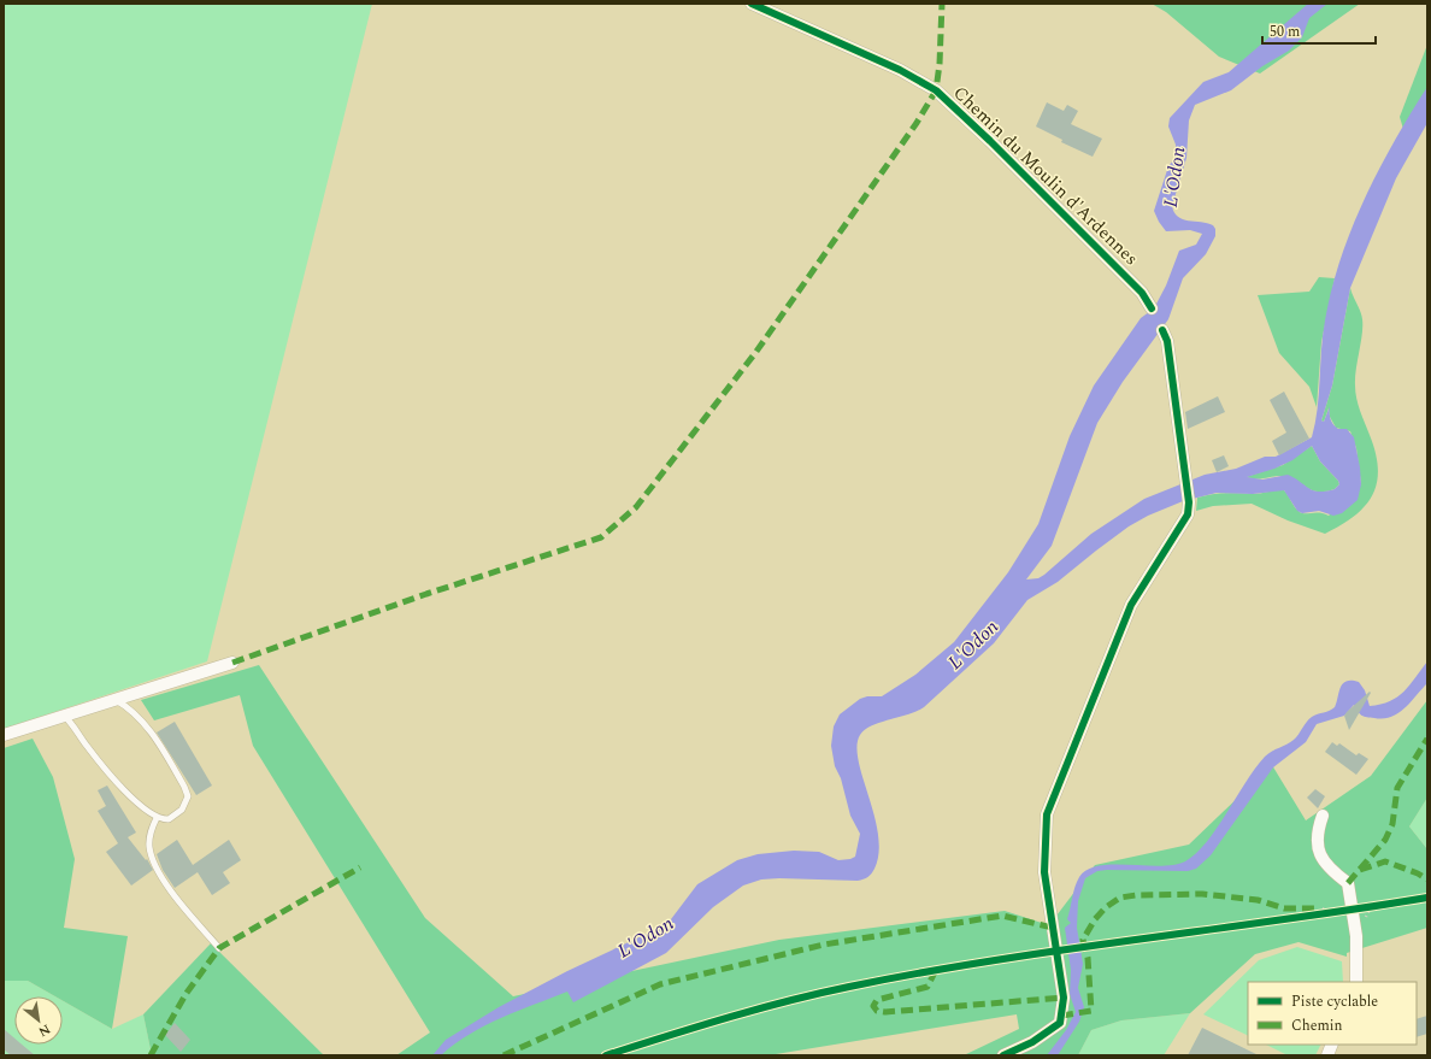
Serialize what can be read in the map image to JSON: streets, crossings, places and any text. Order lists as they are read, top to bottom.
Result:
{
  "streets": {
    "street": ["Chemin du Moulin d'Ardennes"]
  },
  "water": ["L'Odon"],
  "legend": ["Piste cyclable", "Chemin"],
  "scale_bar": "50 m",
  "north": "bottom right"
}
